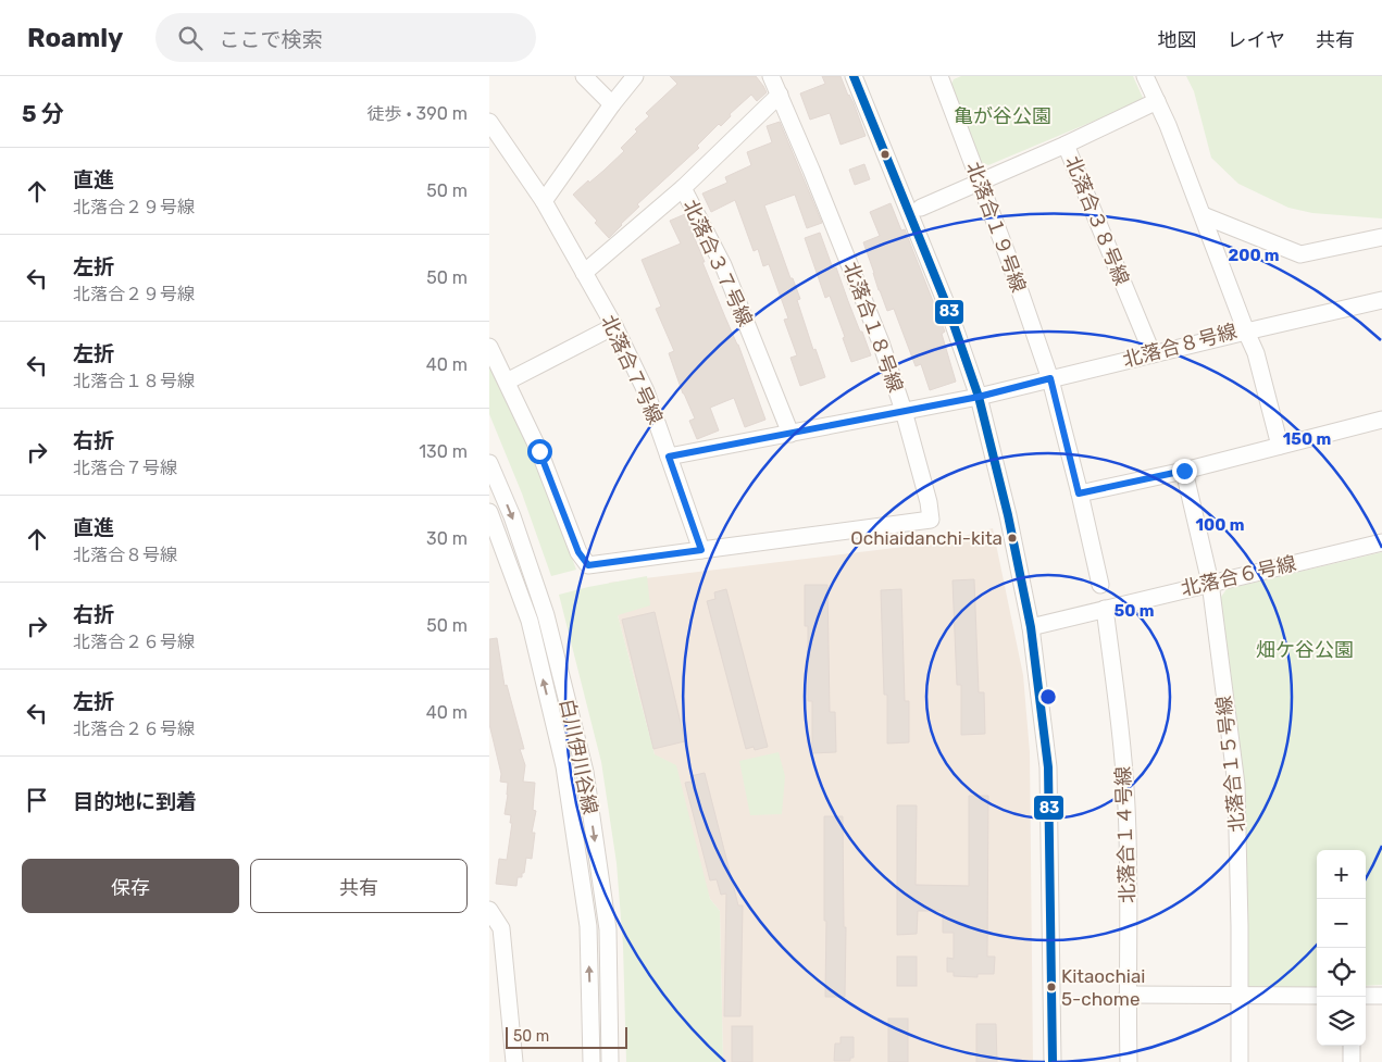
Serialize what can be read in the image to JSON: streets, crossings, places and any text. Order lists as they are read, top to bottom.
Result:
{
  "streets": {
    "street": [
      "北落合３８号線",
      "北落合１９号線",
      "北落合３７号線",
      "北落合１８号線",
      "北落合８号線",
      "北落合７号線",
      "北落合６号線",
      "白川伊川谷線",
      "北落合１５号線",
      "北落合１４号線"
    ]
  },
  "crossings": [
    ["北落合３８号線", "北落合１９号線"],
    ["北落合３８号線", "北落合８号線"],
    ["北落合１９号線", "北落合８号線"],
    ["北落合３７号線", "北落合１８号線"],
    ["北落合６号線", "北落合１５号線"],
    ["北落合６号線", "北落合１４号線"]
  ],
  "parks": ["亀が谷公園", "畑ケ谷公園"],
  "places": ["Ochiaidanchi-kita", "Kitaochiai 5-chome"],
  "lines": ["transit line 83"],
  "scale_bar": "50 m",
  "page": {
    "header": "Roamly",
    "search": "ここで検索",
    "nav": ["地図", "レイヤ", "共有"],
    "heading": ["5 分", "徒歩 · 390 m"],
    "list": [
      ["直進", "北落合２９号線", "50 m"],
      ["左折", "北落合２９号線", "50 m"],
      ["左折", "北落合１８号線", "40 m"],
      ["右折", "北落合７号線", "130 m"],
      ["直進", "北落合８号線", "30 m"],
      ["右折", "北落合２６号線", "50 m"],
      ["左折", "北落合２６号線", "40 m"],
      "目的地に到着"
    ],
    "buttons": ["保存", "共有"],
    "map_buttons": ["+", "−"],
    "scale": "50 m"
  },
  "rings": [
    "200 m",
    "150 m",
    "100 m",
    "50 m"
  ]
}
